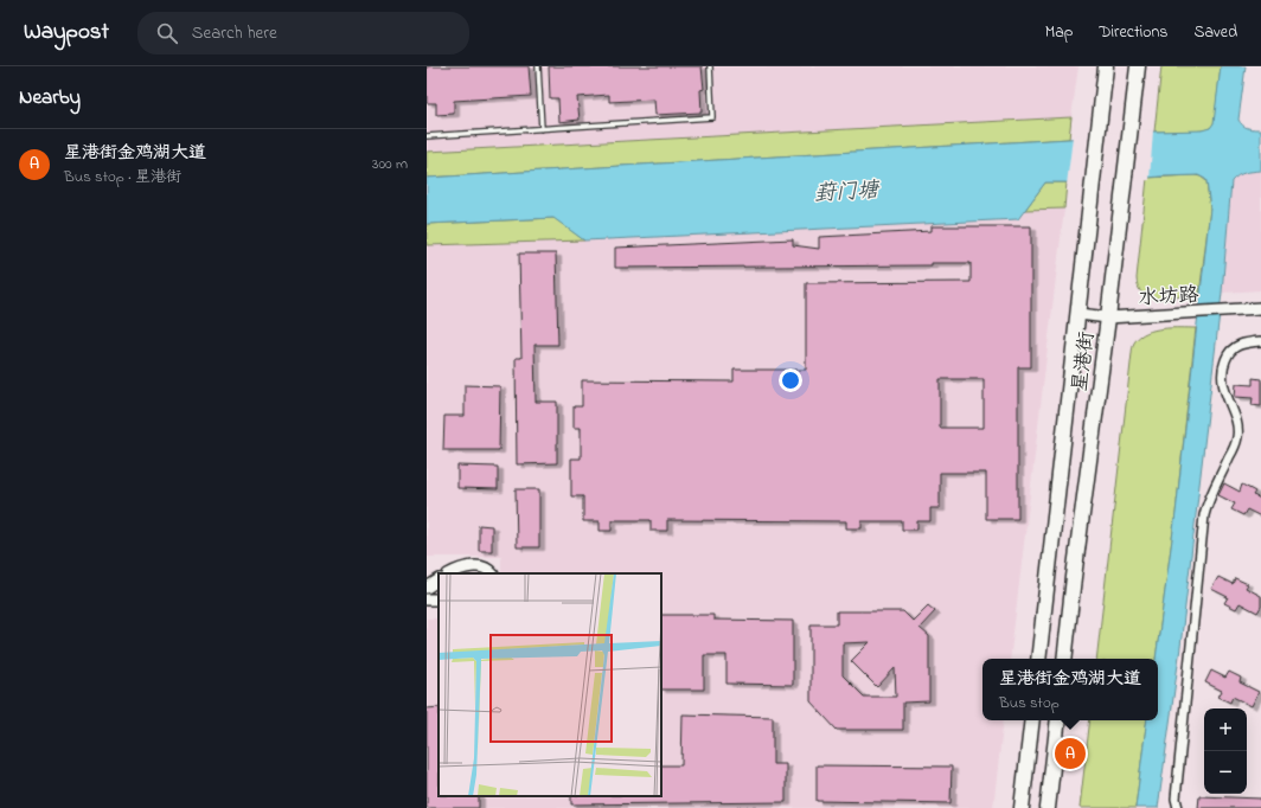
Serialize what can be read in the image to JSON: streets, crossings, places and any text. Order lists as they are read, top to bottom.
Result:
{
  "streets": {
    "main road": ["星港街"],
    "street": ["水坊路"]
  },
  "crossings": [
    ["水坊路", "星港街"]
  ],
  "water": ["葑门塘"],
  "page": {
    "header": "Waypost",
    "search": "Search here",
    "nav": ["Map", "Directions", "Saved"],
    "heading": "Nearby",
    "list": [
      {
        "mark": "A",
        "name": "星港街金鸡湖大道",
        "note": "Bus stop · 星港街",
        "value": "300 m"
      }
    ],
    "popup": ["星港街金鸡湖大道", "Bus stop"],
    "map_buttons": ["+", "−"],
    "pins": "A"
  }
}
